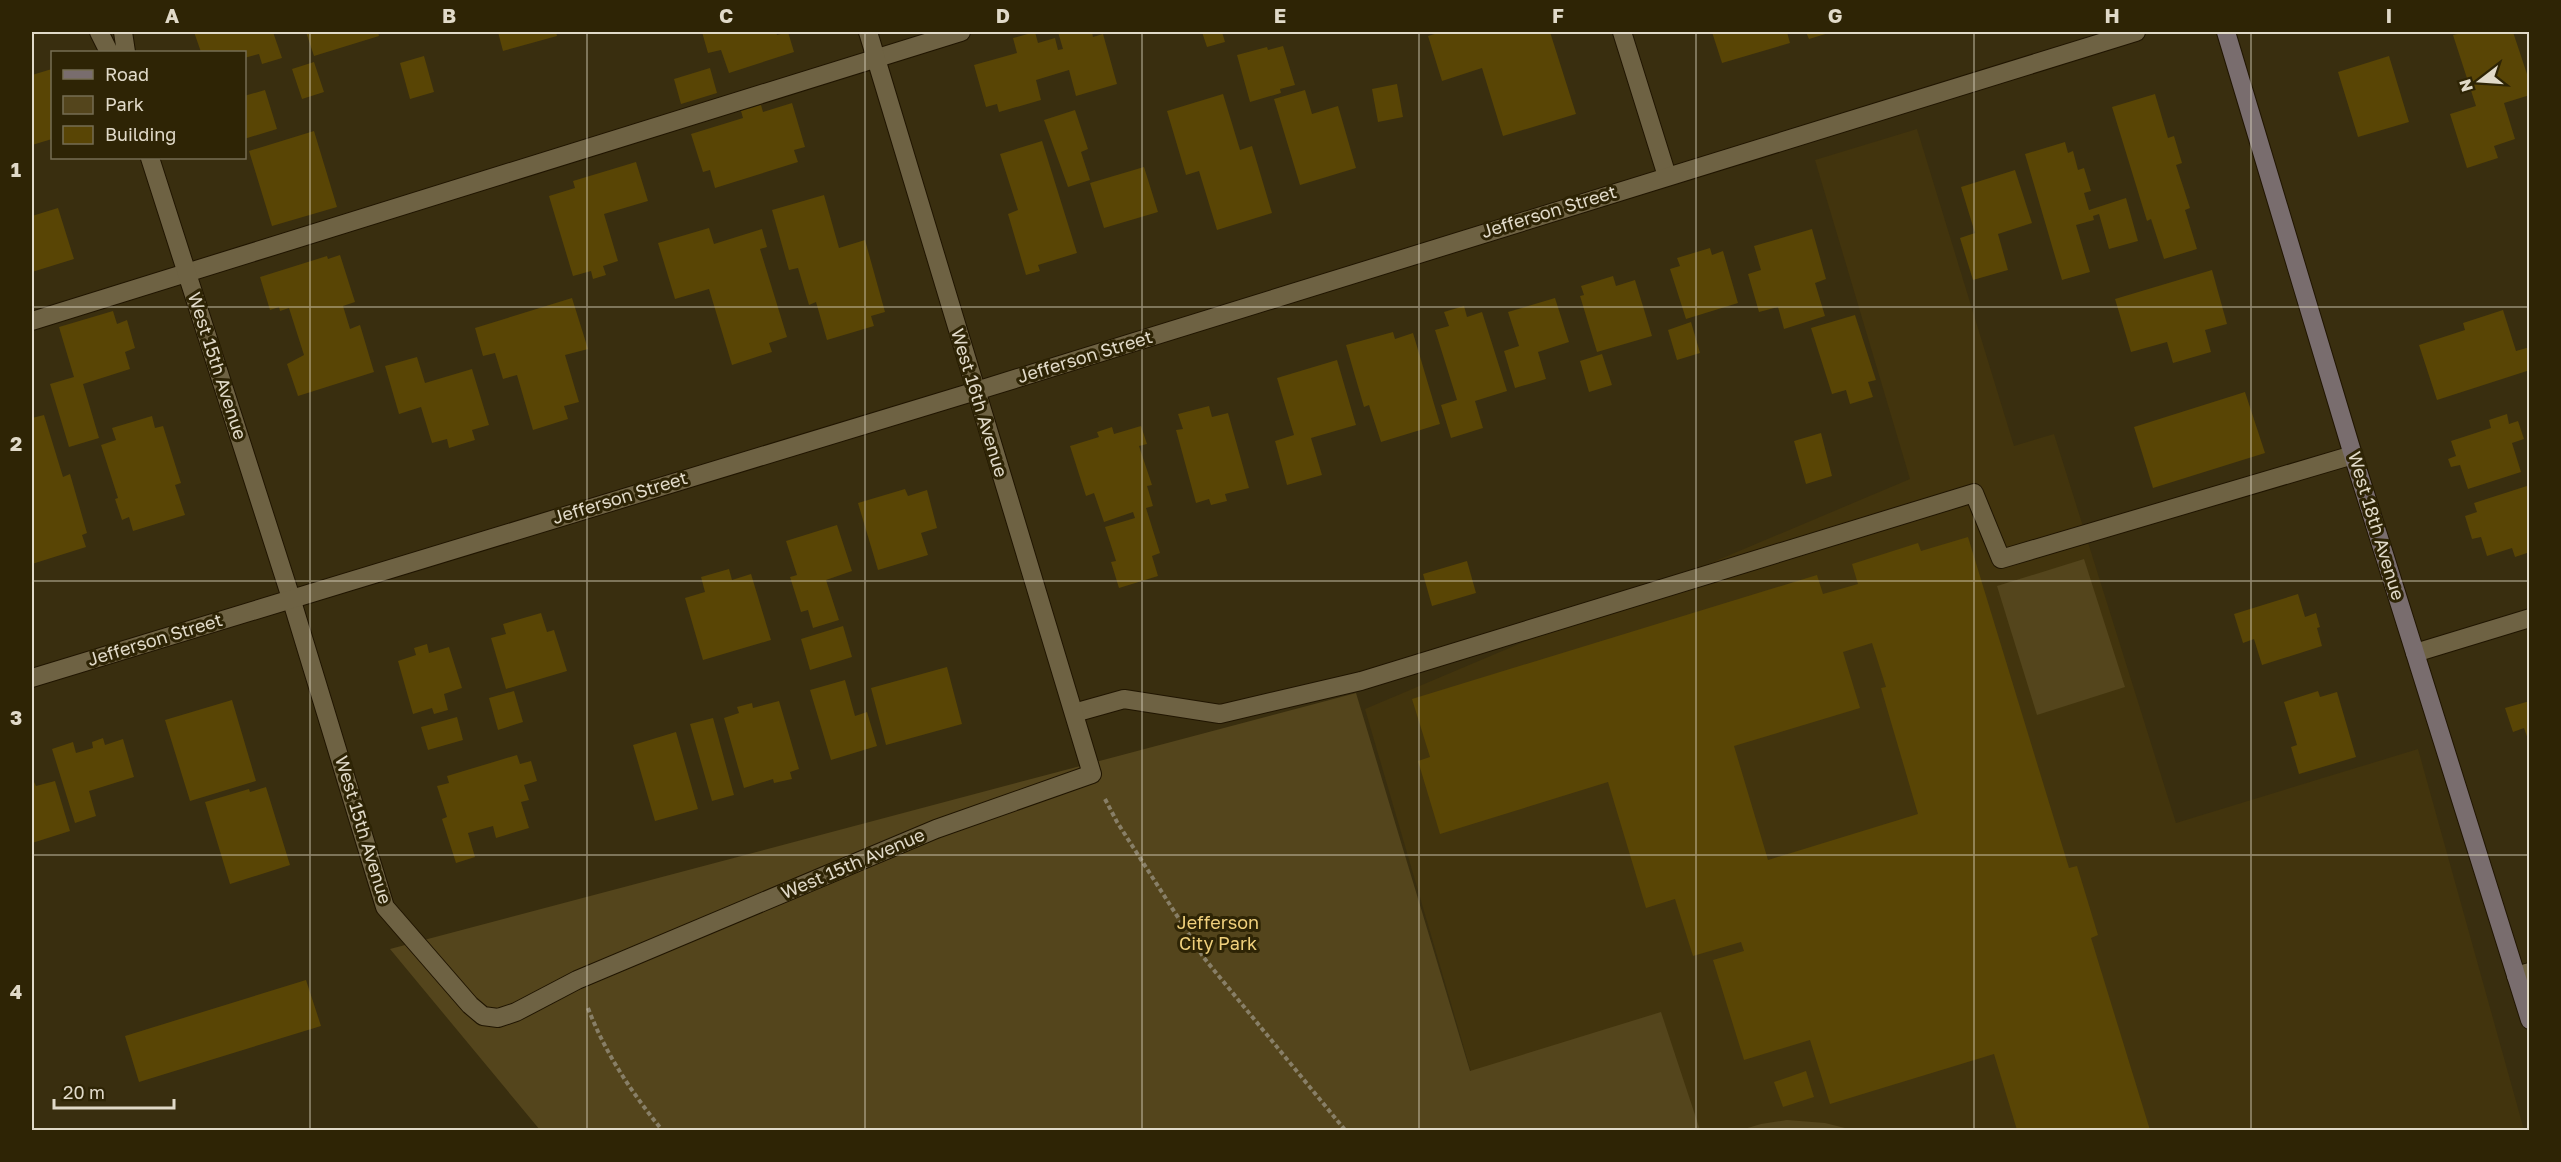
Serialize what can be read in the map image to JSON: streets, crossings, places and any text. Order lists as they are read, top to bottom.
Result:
{
  "streets": {
    "main road": ["West 18th Avenue"],
    "street": ["Jefferson Street", "West 15th Avenue", "West 16th Avenue"]
  },
  "crossings": [
    ["Jefferson Street", "West 15th Avenue"],
    ["Jefferson Street", "West 16th Avenue"],
    ["West 15th Avenue", "West 16th Avenue"]
  ],
  "parks": ["Jefferson City Park"],
  "legend": ["Road", "Park", "Building"],
  "scale_bar": "20 m",
  "north": "left",
  "grid": {
    "columns": [
      "A",
      "B",
      "C",
      "D",
      "E",
      "F",
      "G",
      "H",
      "I"
    ],
    "rows": [
      "1",
      "2",
      "3",
      "4"
    ]
  }
}
